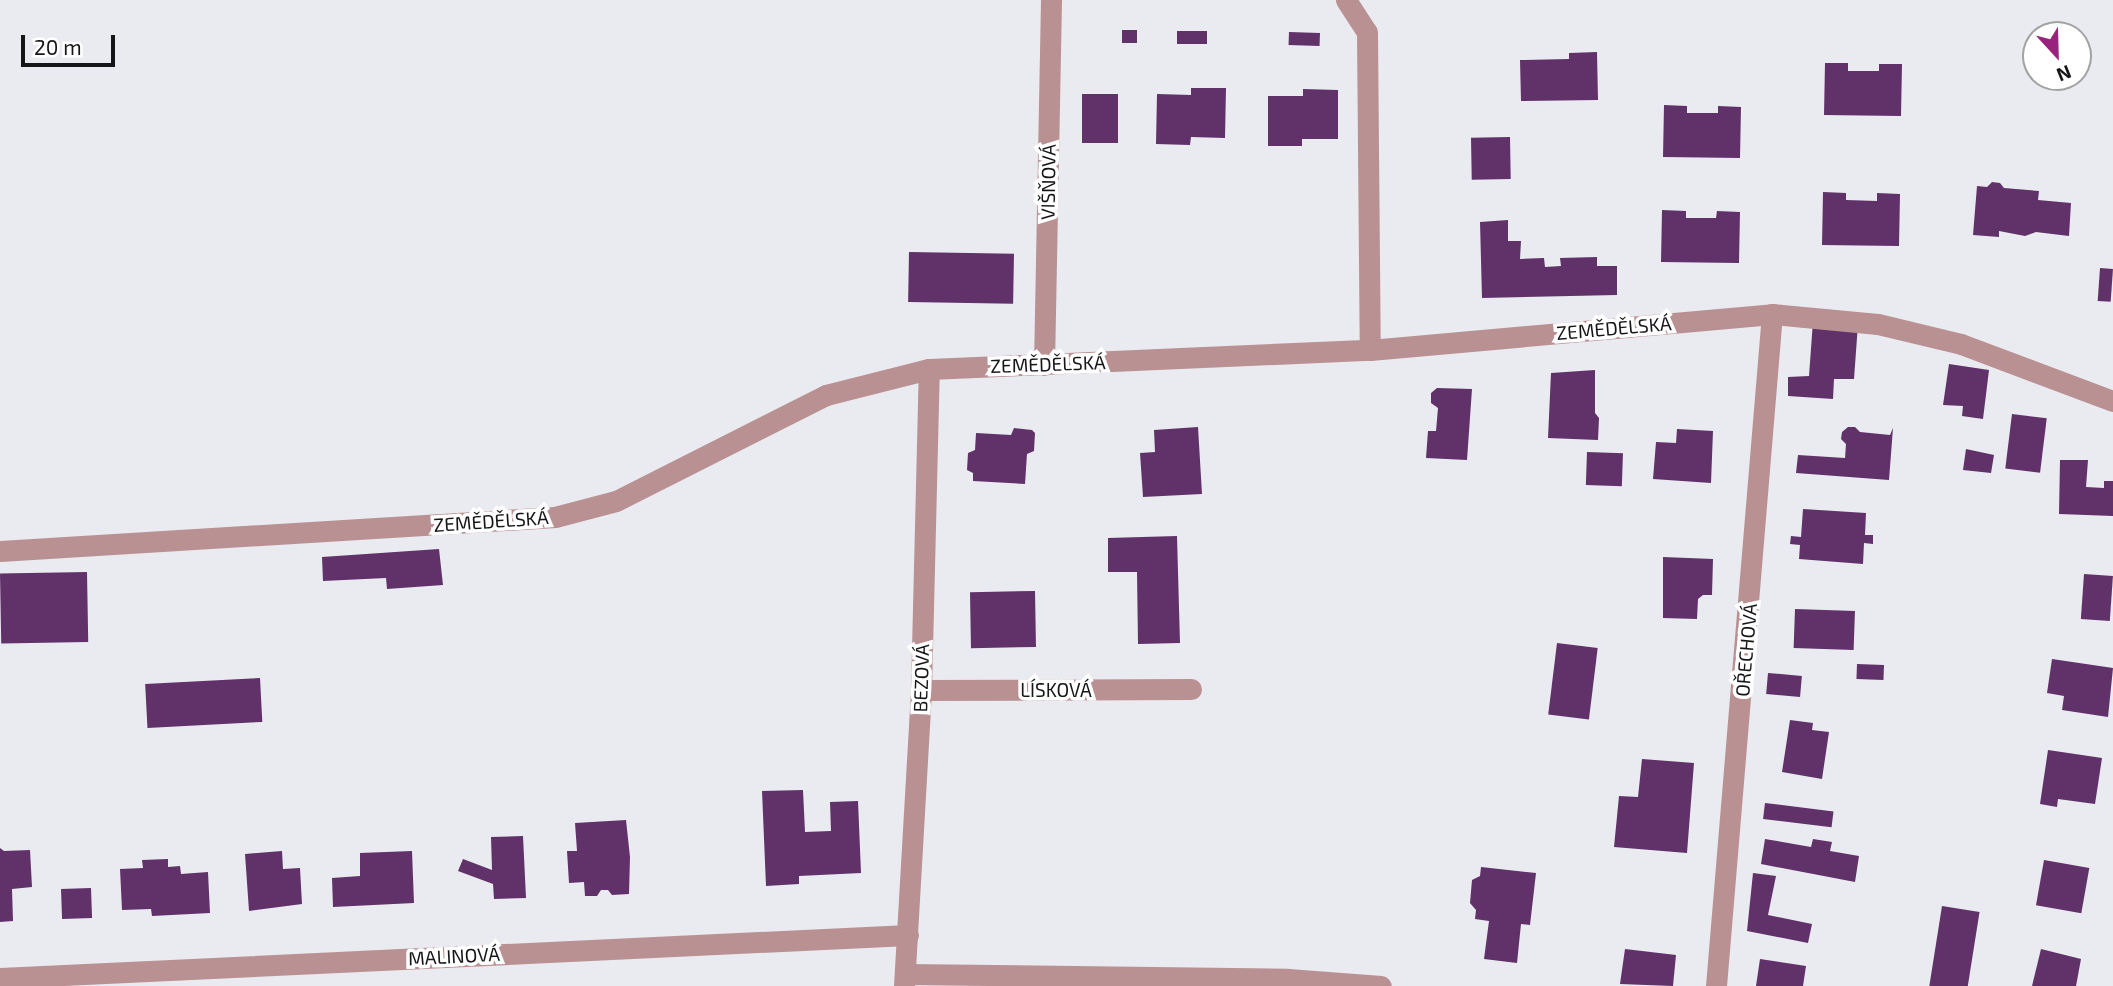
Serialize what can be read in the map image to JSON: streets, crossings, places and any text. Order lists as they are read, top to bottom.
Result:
{
  "streets": {
    "street": [
      "VIŠŇOVÁ",
      "ZEMĚDĚLSKÁ",
      "OŘECHOVÁ",
      "BEZOVÁ",
      "LÍSKOVÁ",
      "MALINOVÁ"
    ]
  },
  "crossings": [
    ["VIŠŇOVÁ", "ZEMĚDĚLSKÁ"],
    ["ZEMĚDĚLSKÁ", "OŘECHOVÁ"],
    ["ZEMĚDĚLSKÁ", "BEZOVÁ"],
    ["BEZOVÁ", "LÍSKOVÁ"],
    ["BEZOVÁ", "MALINOVÁ"]
  ],
  "scale_bar": "20 m",
  "north": "bottom"
}
